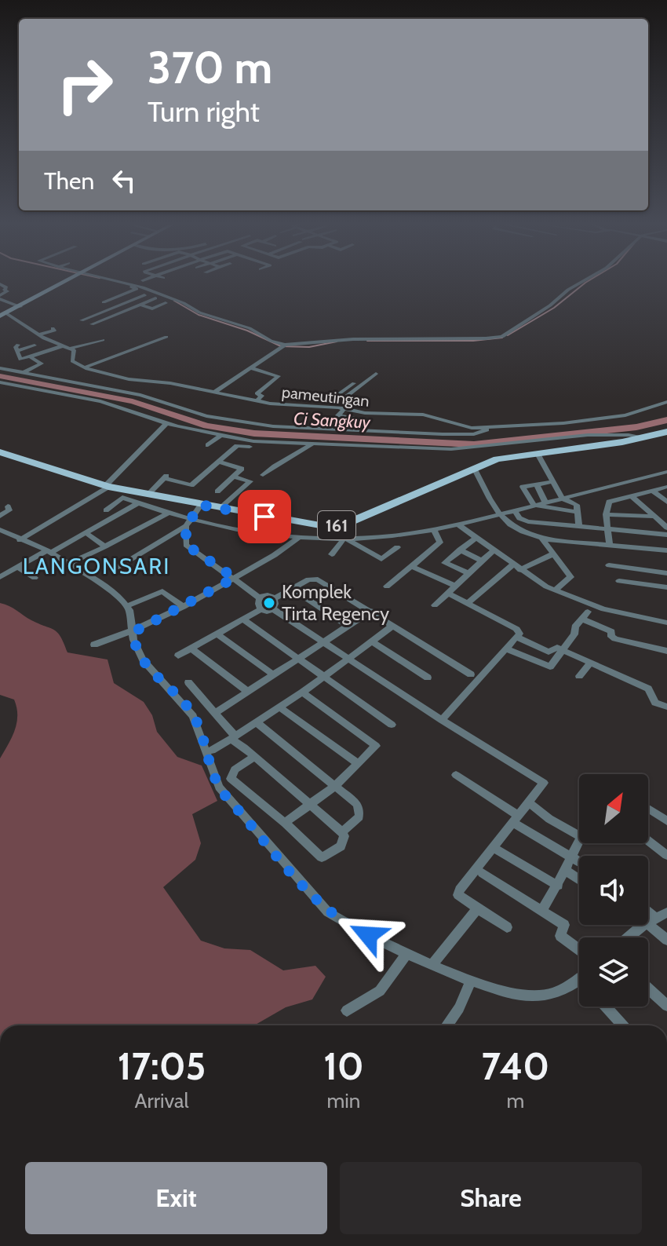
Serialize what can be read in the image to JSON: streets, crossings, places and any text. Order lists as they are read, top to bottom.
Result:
{
  "streets": {
    "main road": ["161"],
    "street": ["pameutingan"]
  },
  "districts": ["LANGONSARI"],
  "water": ["Ci Sangkuy"],
  "places": ["Komplek Tirta Regency"],
  "north": "top right",
  "page": {
    "turn": ["370 m", "Turn right"],
    "then": "Then",
    "eta": [
      "17:05",
      "Arrival",
      "10",
      "min",
      "740",
      "m"
    ],
    "buttons": ["Exit", "Share"]
  }
}
